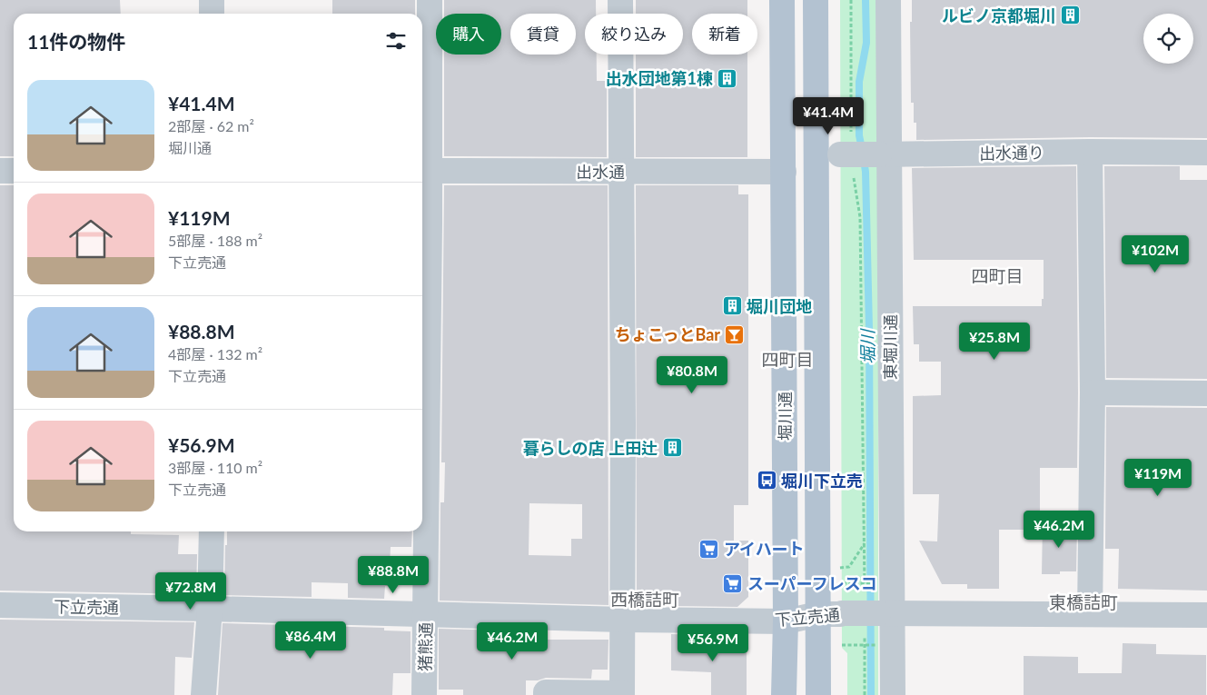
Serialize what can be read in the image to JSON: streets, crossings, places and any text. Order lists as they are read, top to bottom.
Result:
{
  "streets": {
    "main road": ["堀川通"],
    "street": [
      "出水通り",
      "出水通",
      "東堀川通",
      "下立売通",
      "猪熊通"
    ]
  },
  "crossings": [
    ["出水通り", "東堀川通"],
    ["出水通り", "堀川通"],
    ["出水通", "堀川通"],
    ["出水通", "猪熊通"],
    ["東堀川通", "下立売通"],
    ["堀川通", "下立売通"],
    ["下立売通", "猪熊通"]
  ],
  "districts": [
    "四町目",
    "四町目",
    "西橋詰町",
    "東橋詰町"
  ],
  "water": ["堀川"],
  "places": {
    "building": [
      "ルビノ京都堀川",
      "出水団地第1棟",
      "堀川団地",
      "暮らしの店 上田辻"
    ],
    "bar": ["ちょこっとBar"],
    "bus stop": ["堀川下立売"],
    "supermarket": ["アイハート", "スーパーフレスコ"]
  },
  "page": {
    "chip": [
      "購入",
      "賃貸",
      "絞り込み",
      "新着"
    ],
    "heading": "11件の物件",
    "list": [
      {
        "name": "¥41.4M",
        "note": "2部屋 · 62 m² · 堀川通"
      },
      {
        "name": "¥119M",
        "note": "5部屋 · 188 m² · 下立売通"
      },
      {
        "name": "¥88.8M",
        "note": "4部屋 · 132 m² · 下立売通"
      },
      {
        "name": "¥56.9M",
        "note": "3部屋 · 110 m² · 下立売通"
      }
    ],
    "price": [
      "¥41.4M",
      "¥102M",
      "¥25.8M",
      "¥80.8M",
      "¥119M",
      "¥46.2M",
      "¥88.8M",
      "¥72.8M",
      "¥86.4M",
      "¥46.2M",
      "¥56.9M"
    ]
  }
}
